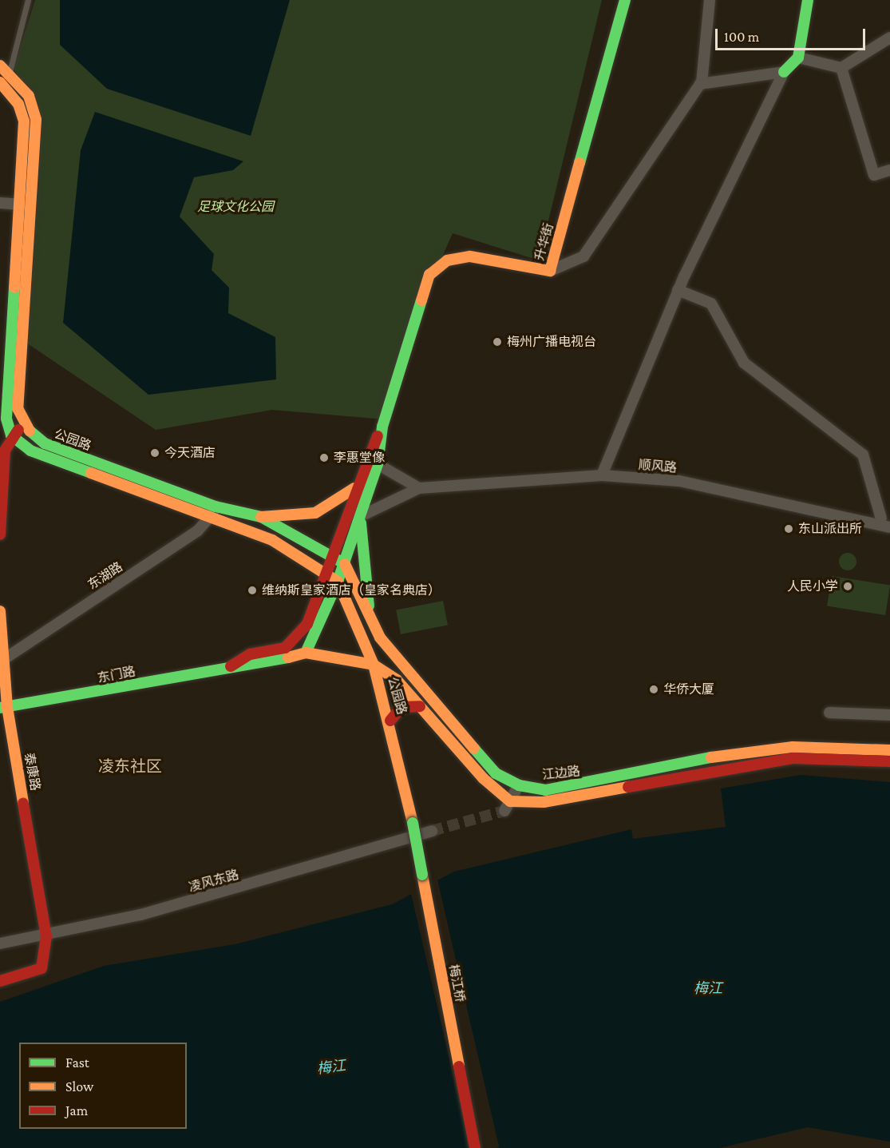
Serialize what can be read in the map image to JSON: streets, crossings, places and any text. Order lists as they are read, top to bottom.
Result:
{
  "streets": {
    "main road": [
      "升华街",
      "公园路",
      "东门路",
      "泰康路",
      "江边路",
      "梅江桥"
    ],
    "street": ["顺风路", "东湖路", "凌风东路"]
  },
  "crossings": [
    ["升华街", "公园路"],
    ["升华街", "顺风路"],
    ["升华街", "东门路"],
    ["升华街", "江边路"],
    ["公园路", "东湖路"],
    ["公园路", "东门路"],
    ["公园路", "江边路"],
    ["公园路", "梅江桥"],
    ["东湖路", "泰康路"],
    ["东门路", "泰康路"],
    ["泰康路", "凌风东路"]
  ],
  "districts": ["凌东社区"],
  "water": ["梅江"],
  "parks": ["足球文化公园"],
  "places": [
    "梅州广播电视台",
    "今天酒店",
    "李惠堂像",
    "东山派出所",
    "人民小学",
    "维纳斯皇家酒店（皇家名典店）",
    "华侨大厦"
  ],
  "legend": ["Fast", "Slow", "Jam"],
  "scale_bar": "100 m"
}
